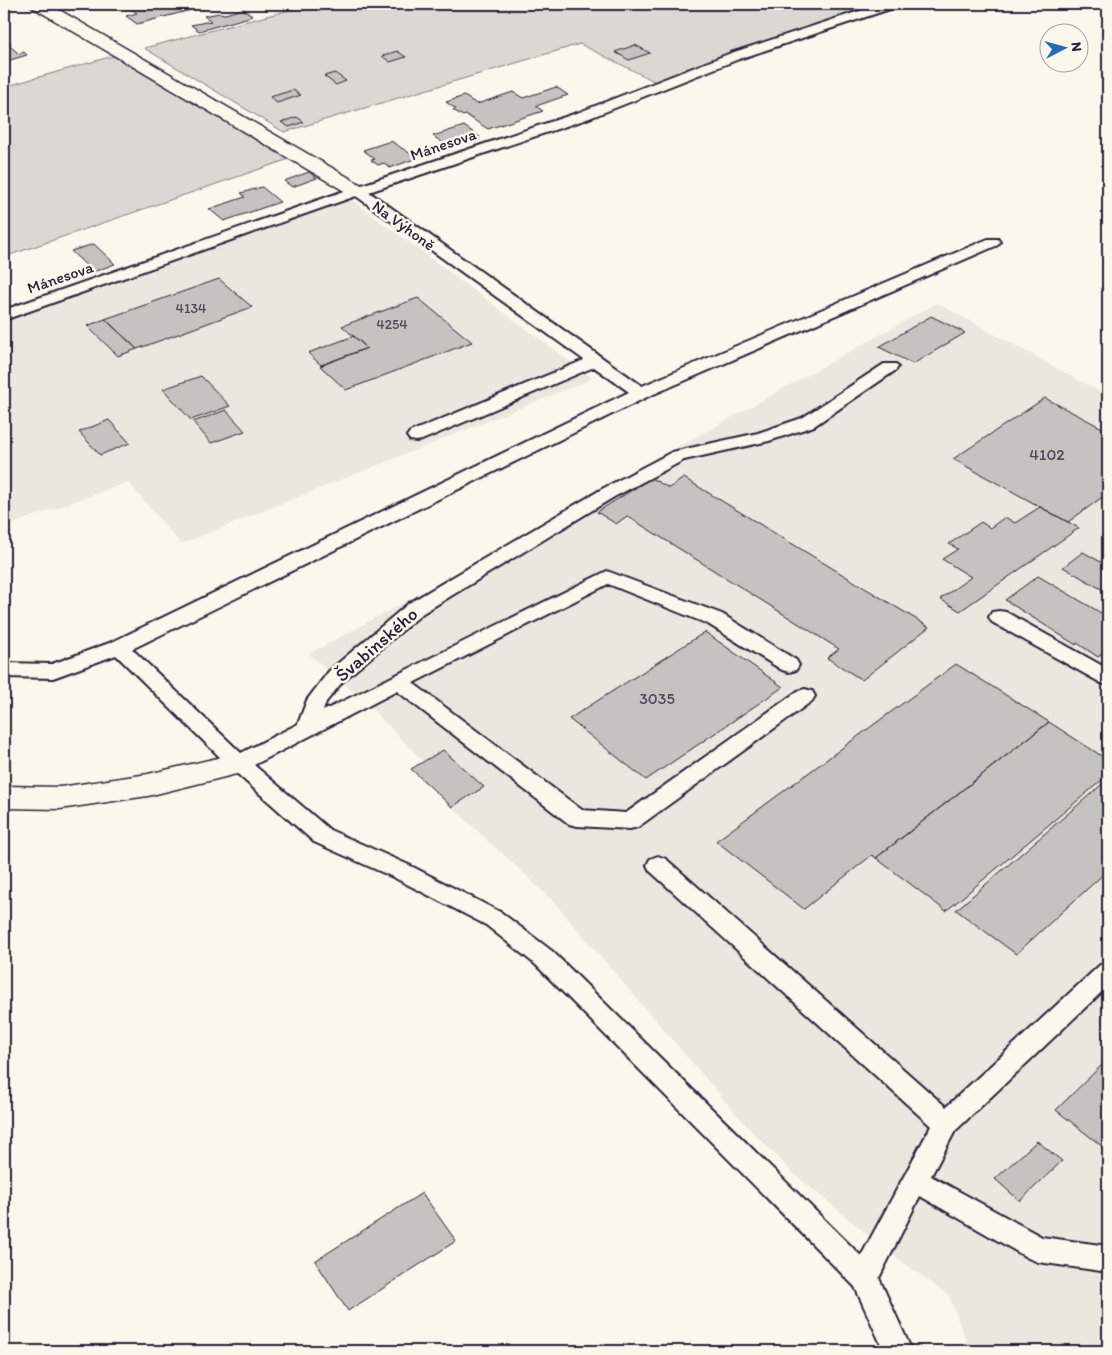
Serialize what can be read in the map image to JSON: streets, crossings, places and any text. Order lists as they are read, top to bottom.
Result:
{
  "streets": {
    "street": ["Na Výhoně"],
    "lane": ["Mánesova", "Švabinského"]
  },
  "crossings": [
    ["Mánesova", "Na Výhoně"]
  ],
  "house_numbers": [
    "4134",
    "4254",
    "4102",
    "3035"
  ],
  "north": "right"
}
